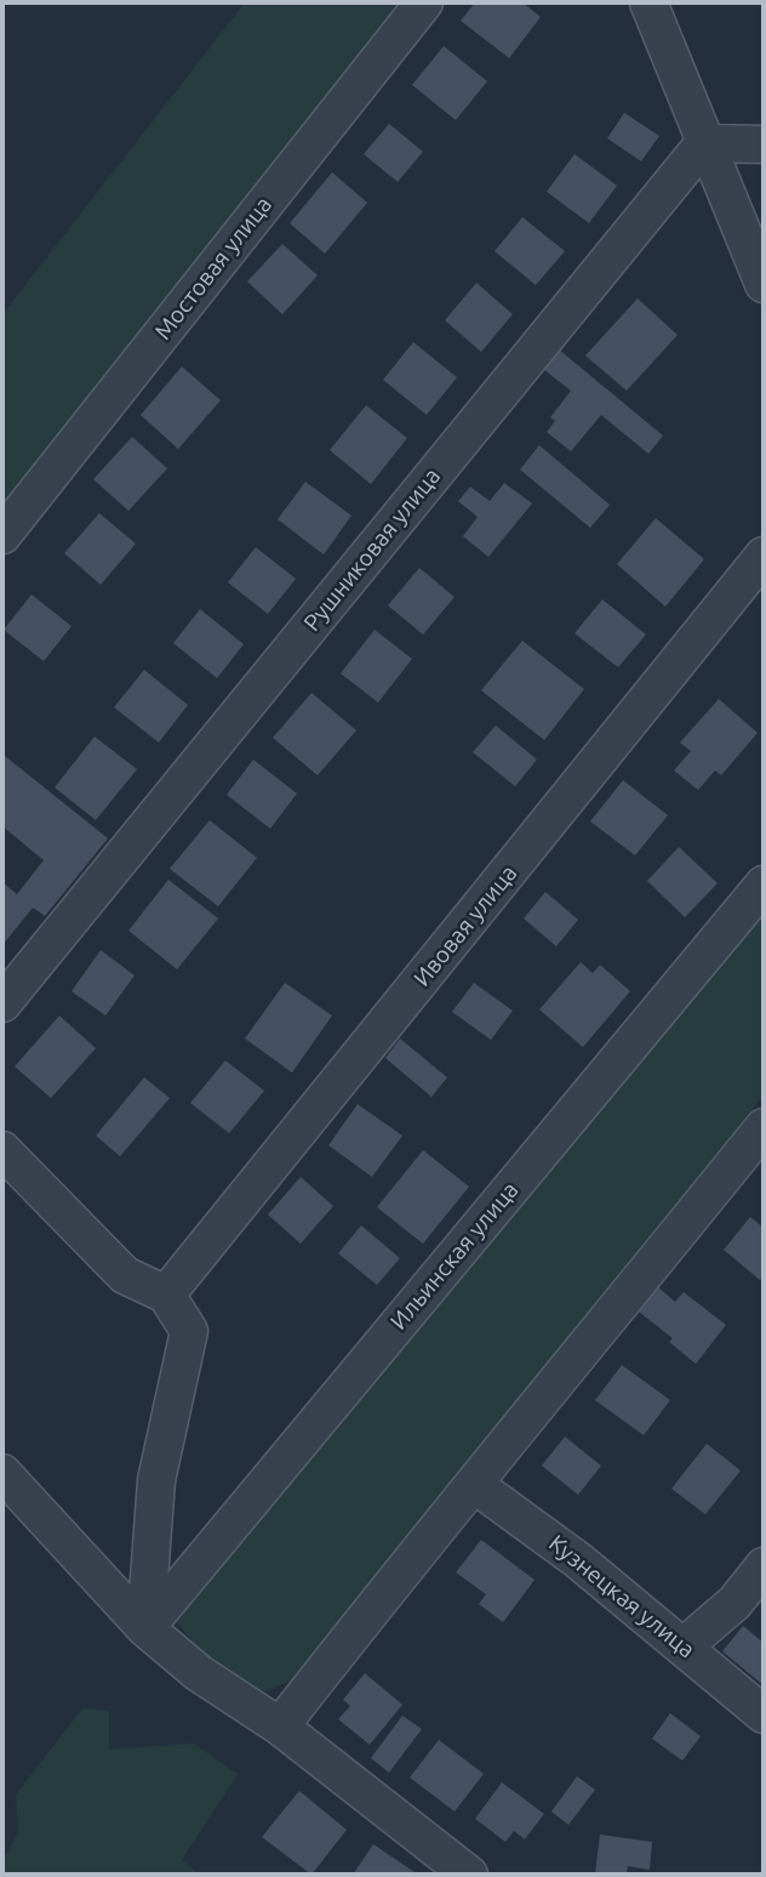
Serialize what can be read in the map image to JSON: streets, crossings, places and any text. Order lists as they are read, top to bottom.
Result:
{
  "streets": {
    "street": [
      "Мостовая улица",
      "Рушниковая улица",
      "Ивовая улица",
      "Ильинская улица",
      "Кузнецкая улица"
    ]
  }
}
